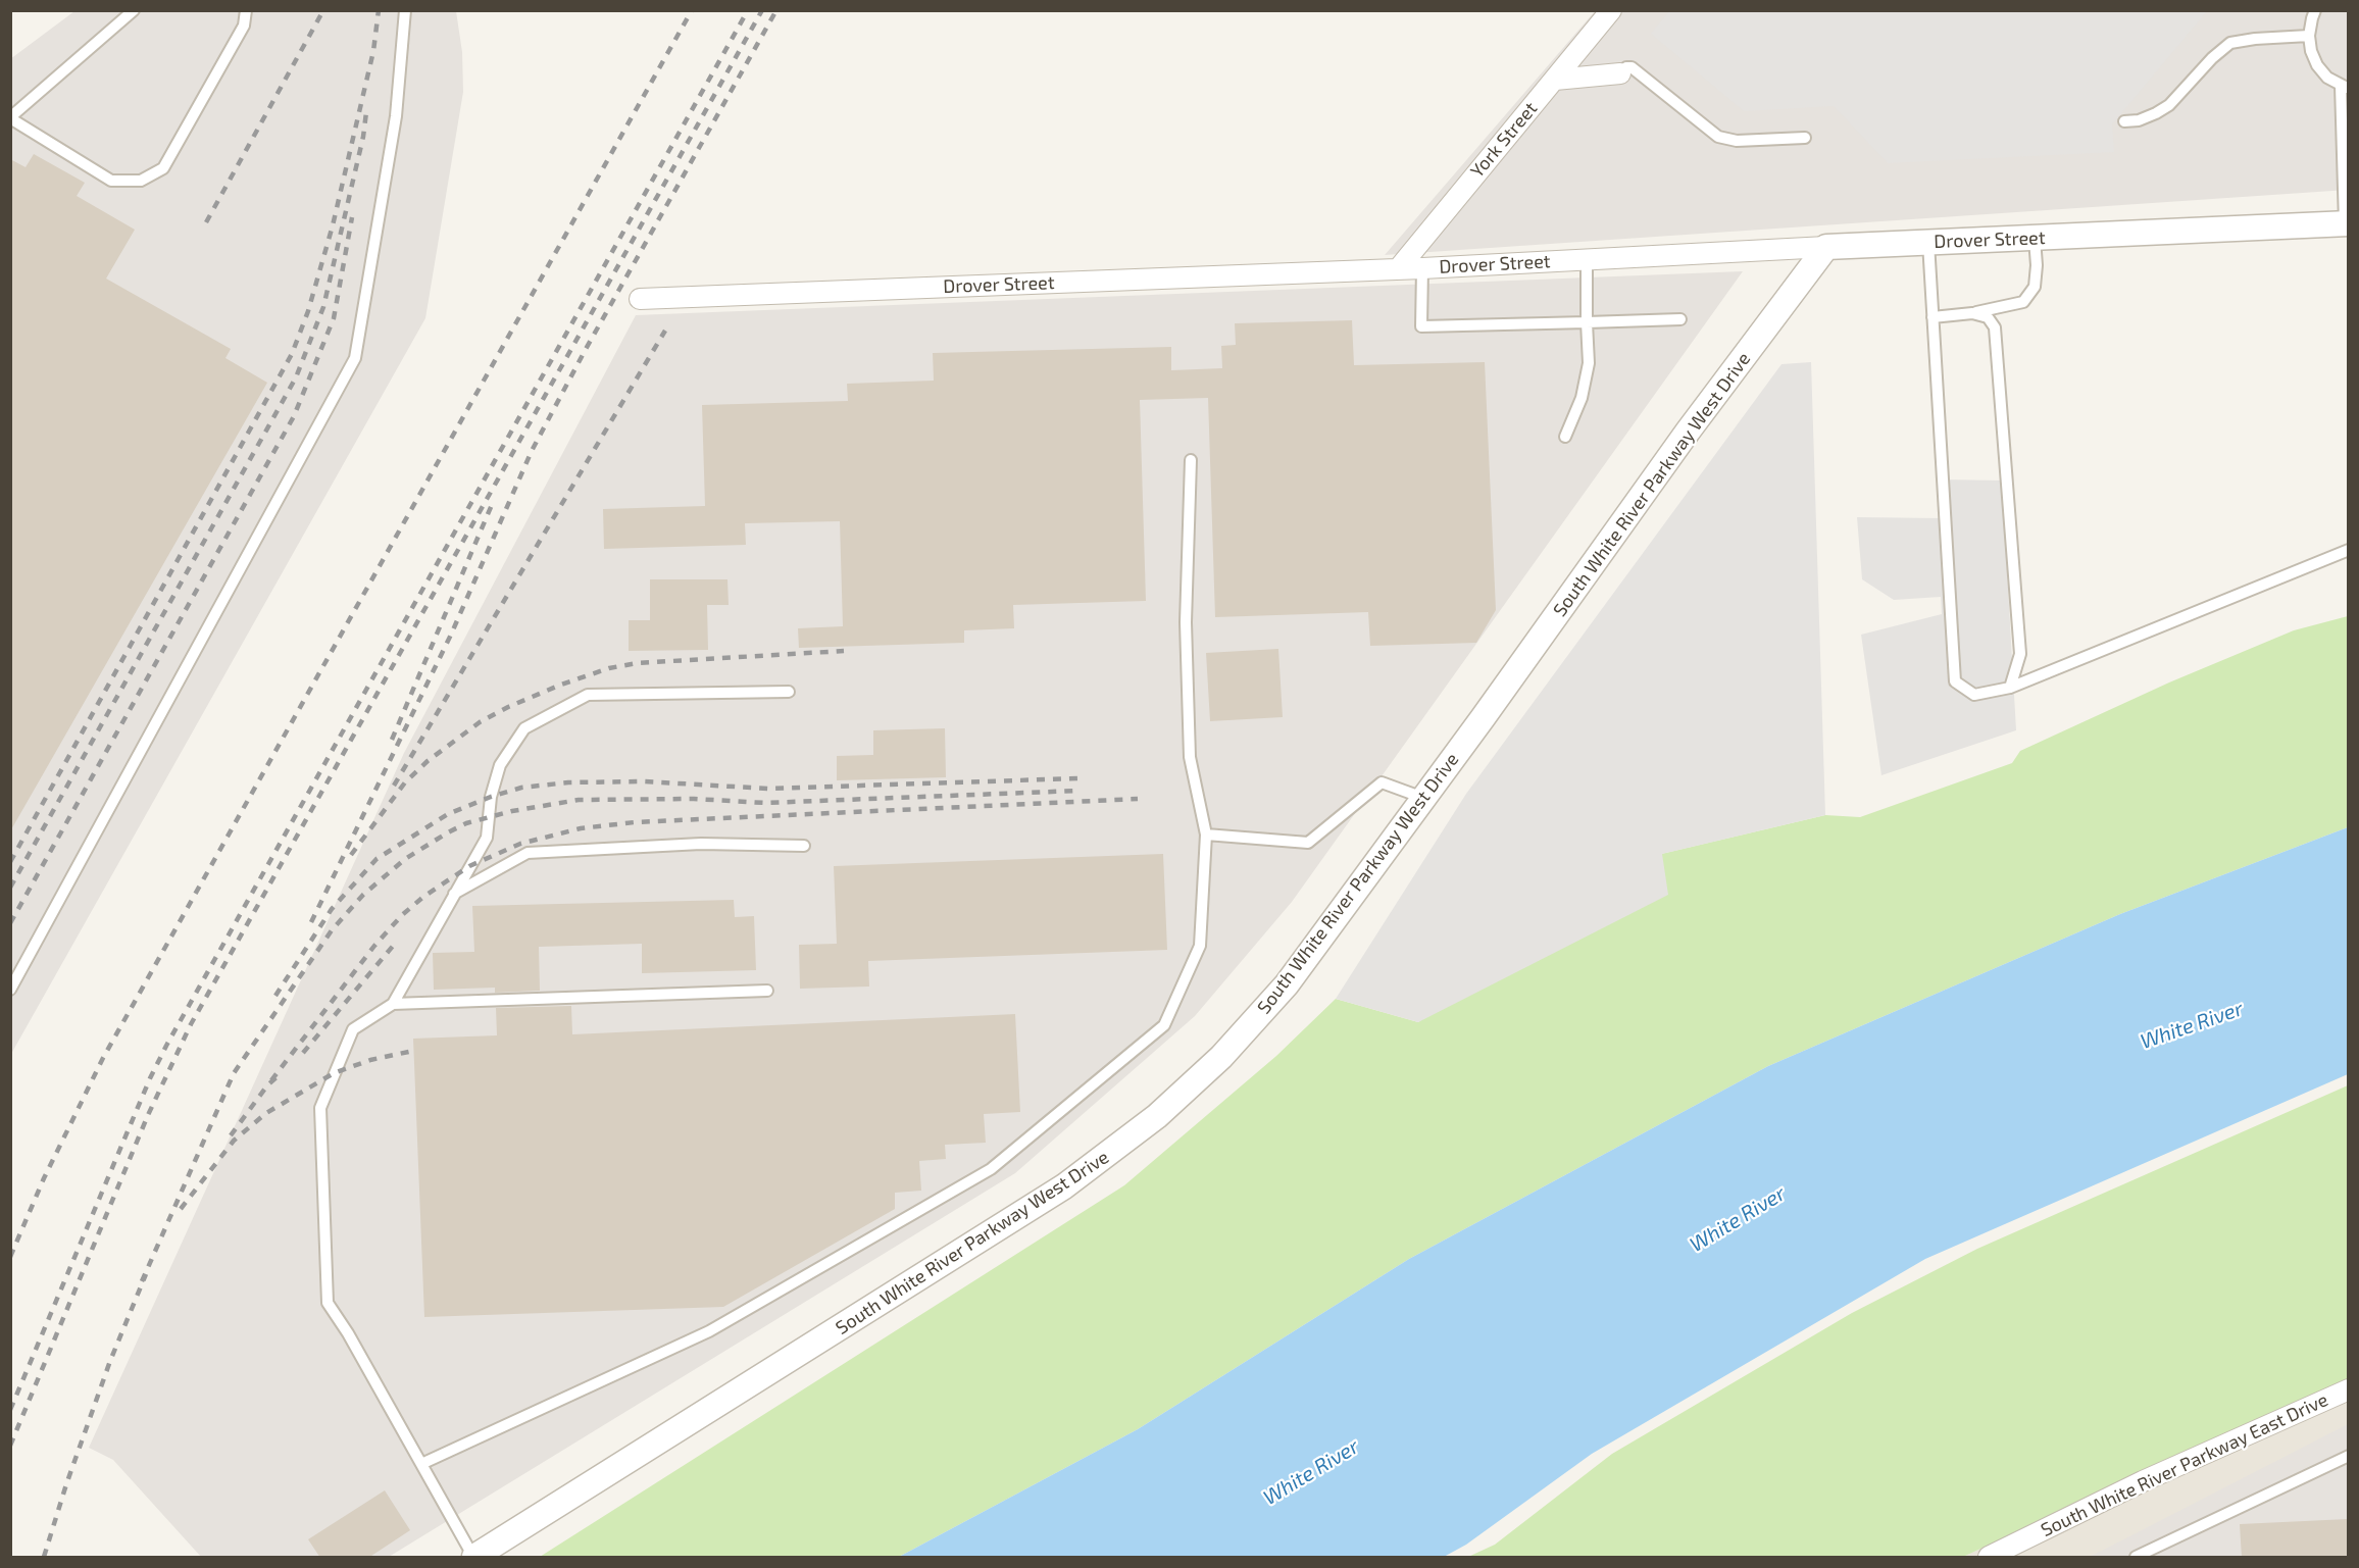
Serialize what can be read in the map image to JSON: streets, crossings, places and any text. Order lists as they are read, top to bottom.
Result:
{
  "streets": {
    "street": [
      "York Street",
      "Drover Street",
      "South White River Parkway West Drive",
      "South White River Parkway East Drive"
    ]
  },
  "crossings": [
    ["York Street", "Drover Street"],
    ["Drover Street", "South White River Parkway West Drive"]
  ],
  "water": ["White River"]
}
